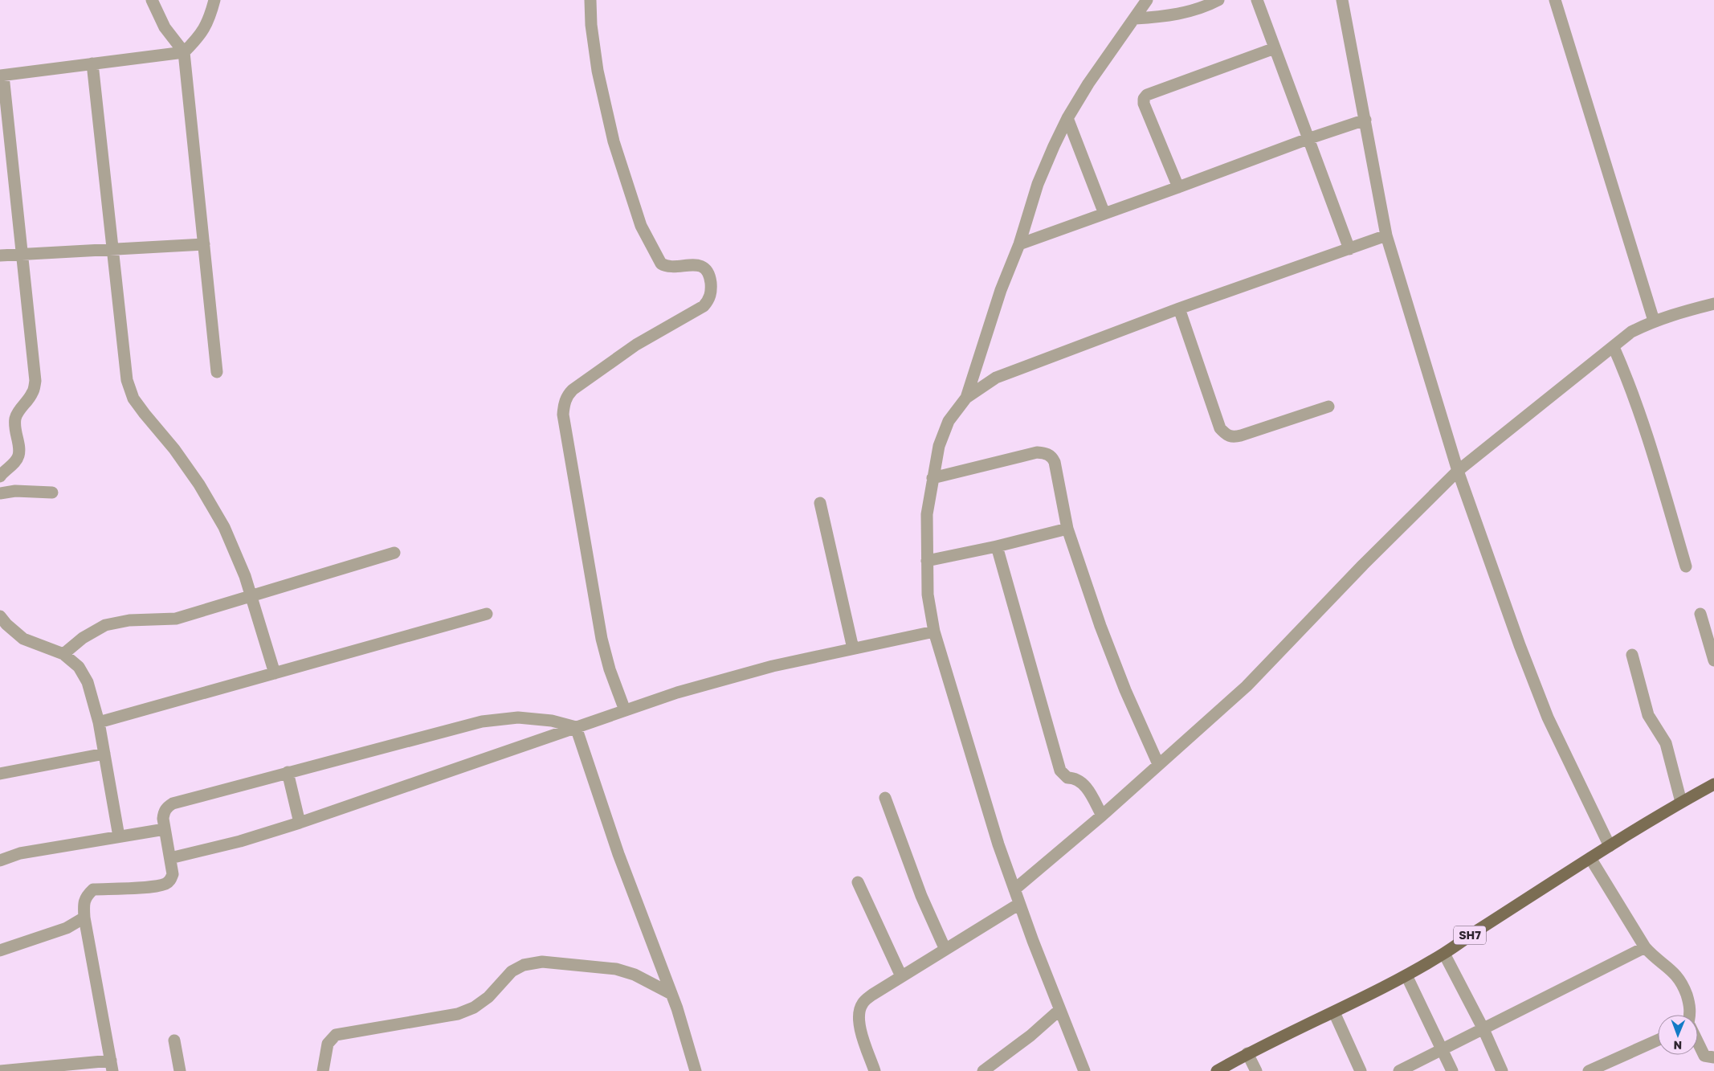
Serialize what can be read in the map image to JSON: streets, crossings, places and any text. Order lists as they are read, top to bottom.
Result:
{
  "streets": {
    "main road": ["SH7"]
  },
  "north": "bottom"
}
